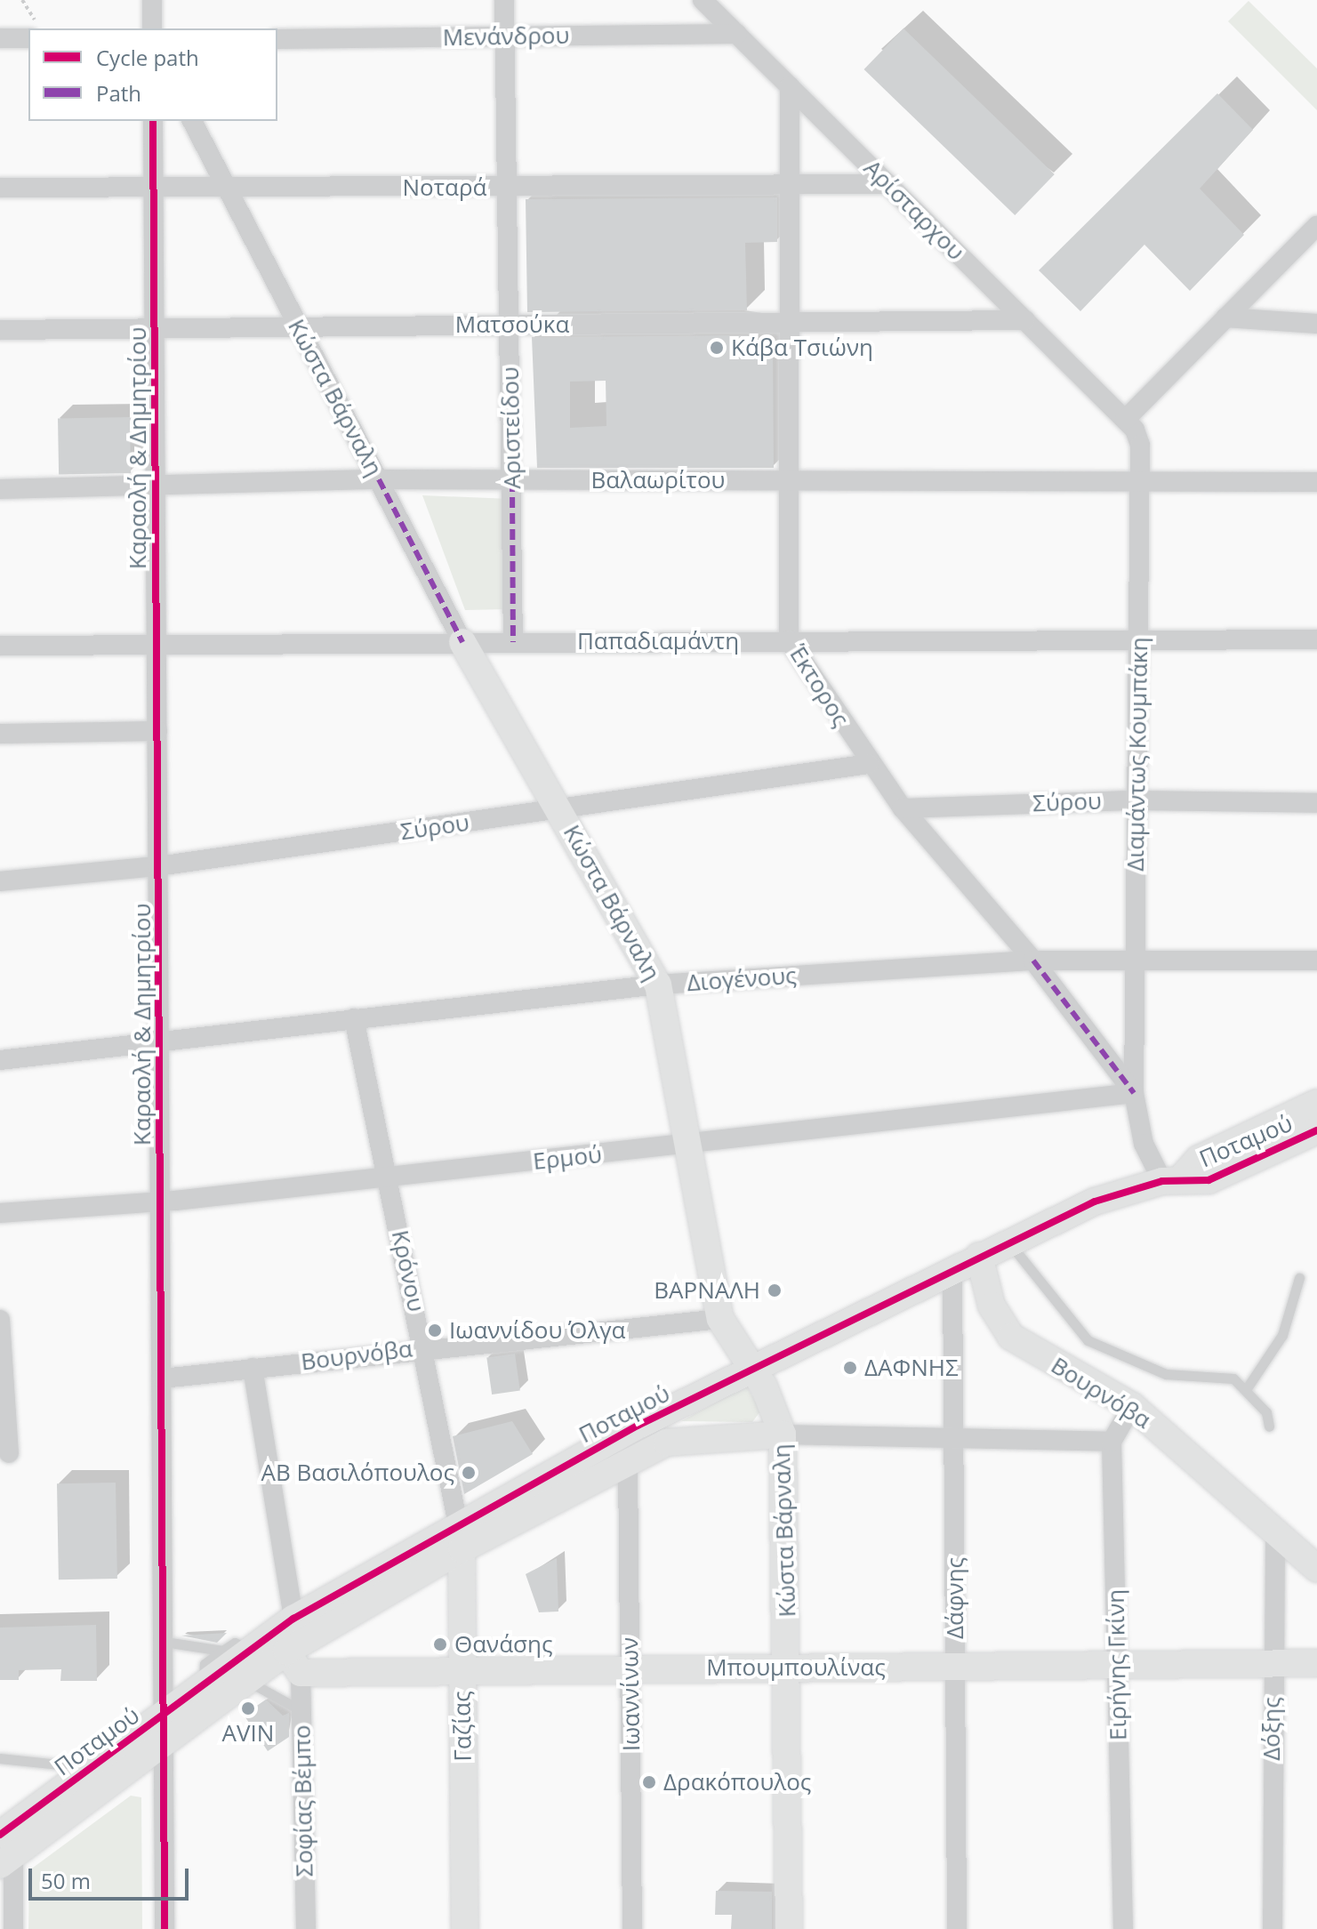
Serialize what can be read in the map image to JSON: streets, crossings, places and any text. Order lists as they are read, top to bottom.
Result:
{
  "streets": {
    "street": [
      "Μενάνδρου",
      "Νοταρά",
      "Αρίσταρχου",
      "Ματσούκα",
      "Κώστα Βάρναλη",
      "Αριστείδου",
      "Καραολή & Δημητρίου",
      "Βαλαωρίτου",
      "Παπαδιαμάντη",
      "Έκτορος",
      "Διαμάντως Κουμπάκη",
      "Σύρου",
      "Διογένους",
      "Ποταμού",
      "Ερμού",
      "Κρόνου",
      "Βουρνόβα",
      "Δάφνης",
      "Ειρήνης Γκίνη",
      "Μπουμπουλίνας",
      "Ιωαννίνων",
      "Γαζίας",
      "Δόξης",
      "Σοφίας Βέμπο"
    ]
  },
  "crossings": [
    ["Μενάνδρου", "Αρίσταρχου"],
    ["Μενάνδρου", "Αριστείδου"],
    ["Νοταρά", "Αρίσταρχου"],
    ["Νοταρά", "Κώστα Βάρναλη"],
    ["Νοταρά", "Αριστείδου"],
    ["Νοταρά", "Καραολή & Δημητρίου"],
    ["Νοταρά", "Έκτορος"],
    ["Αρίσταρχου", "Ματσούκα"],
    ["Αρίσταρχου", "Έκτορος"],
    ["Αρίσταρχου", "Διαμάντως Κουμπάκη"],
    ["Ματσούκα", "Κώστα Βάρναλη"],
    ["Ματσούκα", "Αριστείδου"],
    ["Ματσούκα", "Καραολή & Δημητρίου"],
    ["Ματσούκα", "Έκτορος"],
    ["Κώστα Βάρναλη", "Βαλαωρίτου"],
    ["Κώστα Βάρναλη", "Παπαδιαμάντη"],
    ["Κώστα Βάρναλη", "Σύρου"],
    ["Κώστα Βάρναλη", "Διογένους"],
    ["Κώστα Βάρναλη", "Ποταμού"],
    ["Κώστα Βάρναλη", "Ερμού"],
    ["Κώστα Βάρναλη", "Βουρνόβα"],
    ["Κώστα Βάρναλη", "Μπουμπουλίνας"],
    ["Αριστείδου", "Βαλαωρίτου"],
    ["Αριστείδου", "Παπαδιαμάντη"],
    ["Καραολή & Δημητρίου", "Βαλαωρίτου"],
    ["Καραολή & Δημητρίου", "Παπαδιαμάντη"],
    ["Καραολή & Δημητρίου", "Σύρου"],
    ["Καραολή & Δημητρίου", "Διογένους"],
    ["Καραολή & Δημητρίου", "Ποταμού"],
    ["Καραολή & Δημητρίου", "Ερμού"],
    ["Καραολή & Δημητρίου", "Βουρνόβα"],
    ["Βαλαωρίτου", "Έκτορος"],
    ["Βαλαωρίτου", "Διαμάντως Κουμπάκη"],
    ["Παπαδιαμάντη", "Έκτορος"],
    ["Παπαδιαμάντη", "Διαμάντως Κουμπάκη"],
    ["Έκτορος", "Διαμάντως Κουμπάκη"],
    ["Έκτορος", "Σύρου"],
    ["Έκτορος", "Διογένους"],
    ["Έκτορος", "Ποταμού"],
    ["Έκτορος", "Ερμού"],
    ["Διαμάντως Κουμπάκη", "Σύρου"],
    ["Διαμάντως Κουμπάκη", "Διογένους"],
    ["Διαμάντως Κουμπάκη", "Ερμού"],
    ["Διογένους", "Κρόνου"],
    ["Ποταμού", "Κρόνου"],
    ["Ποταμού", "Βουρνόβα"],
    ["Ποταμού", "Δάφνης"],
    ["Ποταμού", "Μπουμπουλίνας"],
    ["Ποταμού", "Ιωαννίνων"],
    ["Ποταμού", "Γαζίας"],
    ["Ποταμού", "Σοφίας Βέμπο"],
    ["Ερμού", "Κρόνου"],
    ["Κρόνου", "Βουρνόβα"],
    ["Κρόνου", "Γαζίας"],
    ["Βουρνόβα", "Δάφνης"],
    ["Βουρνόβα", "Ειρήνης Γκίνη"],
    ["Βουρνόβα", "Δόξης"],
    ["Δάφνης", "Μπουμπουλίνας"],
    ["Ειρήνης Γκίνη", "Μπουμπουλίνας"],
    ["Μπουμπουλίνας", "Ιωαννίνων"],
    ["Μπουμπουλίνας", "Γαζίας"],
    ["Μπουμπουλίνας", "Δόξης"],
    ["Μπουμπουλίνας", "Σοφίας Βέμπο"]
  ],
  "places": [
    "Κάβα Τσιώνη",
    "ΒΑΡΝΑΛΗ",
    "Ιωαννίδου Όλγα",
    "ΔΑΦΝΗΣ",
    "ΑΒ Βασιλόπουλος",
    "Θανάσης",
    "AVIN",
    "Δρακόπουλος"
  ],
  "legend": ["Cycle path", "Path"],
  "scale_bar": "50 m"
}
